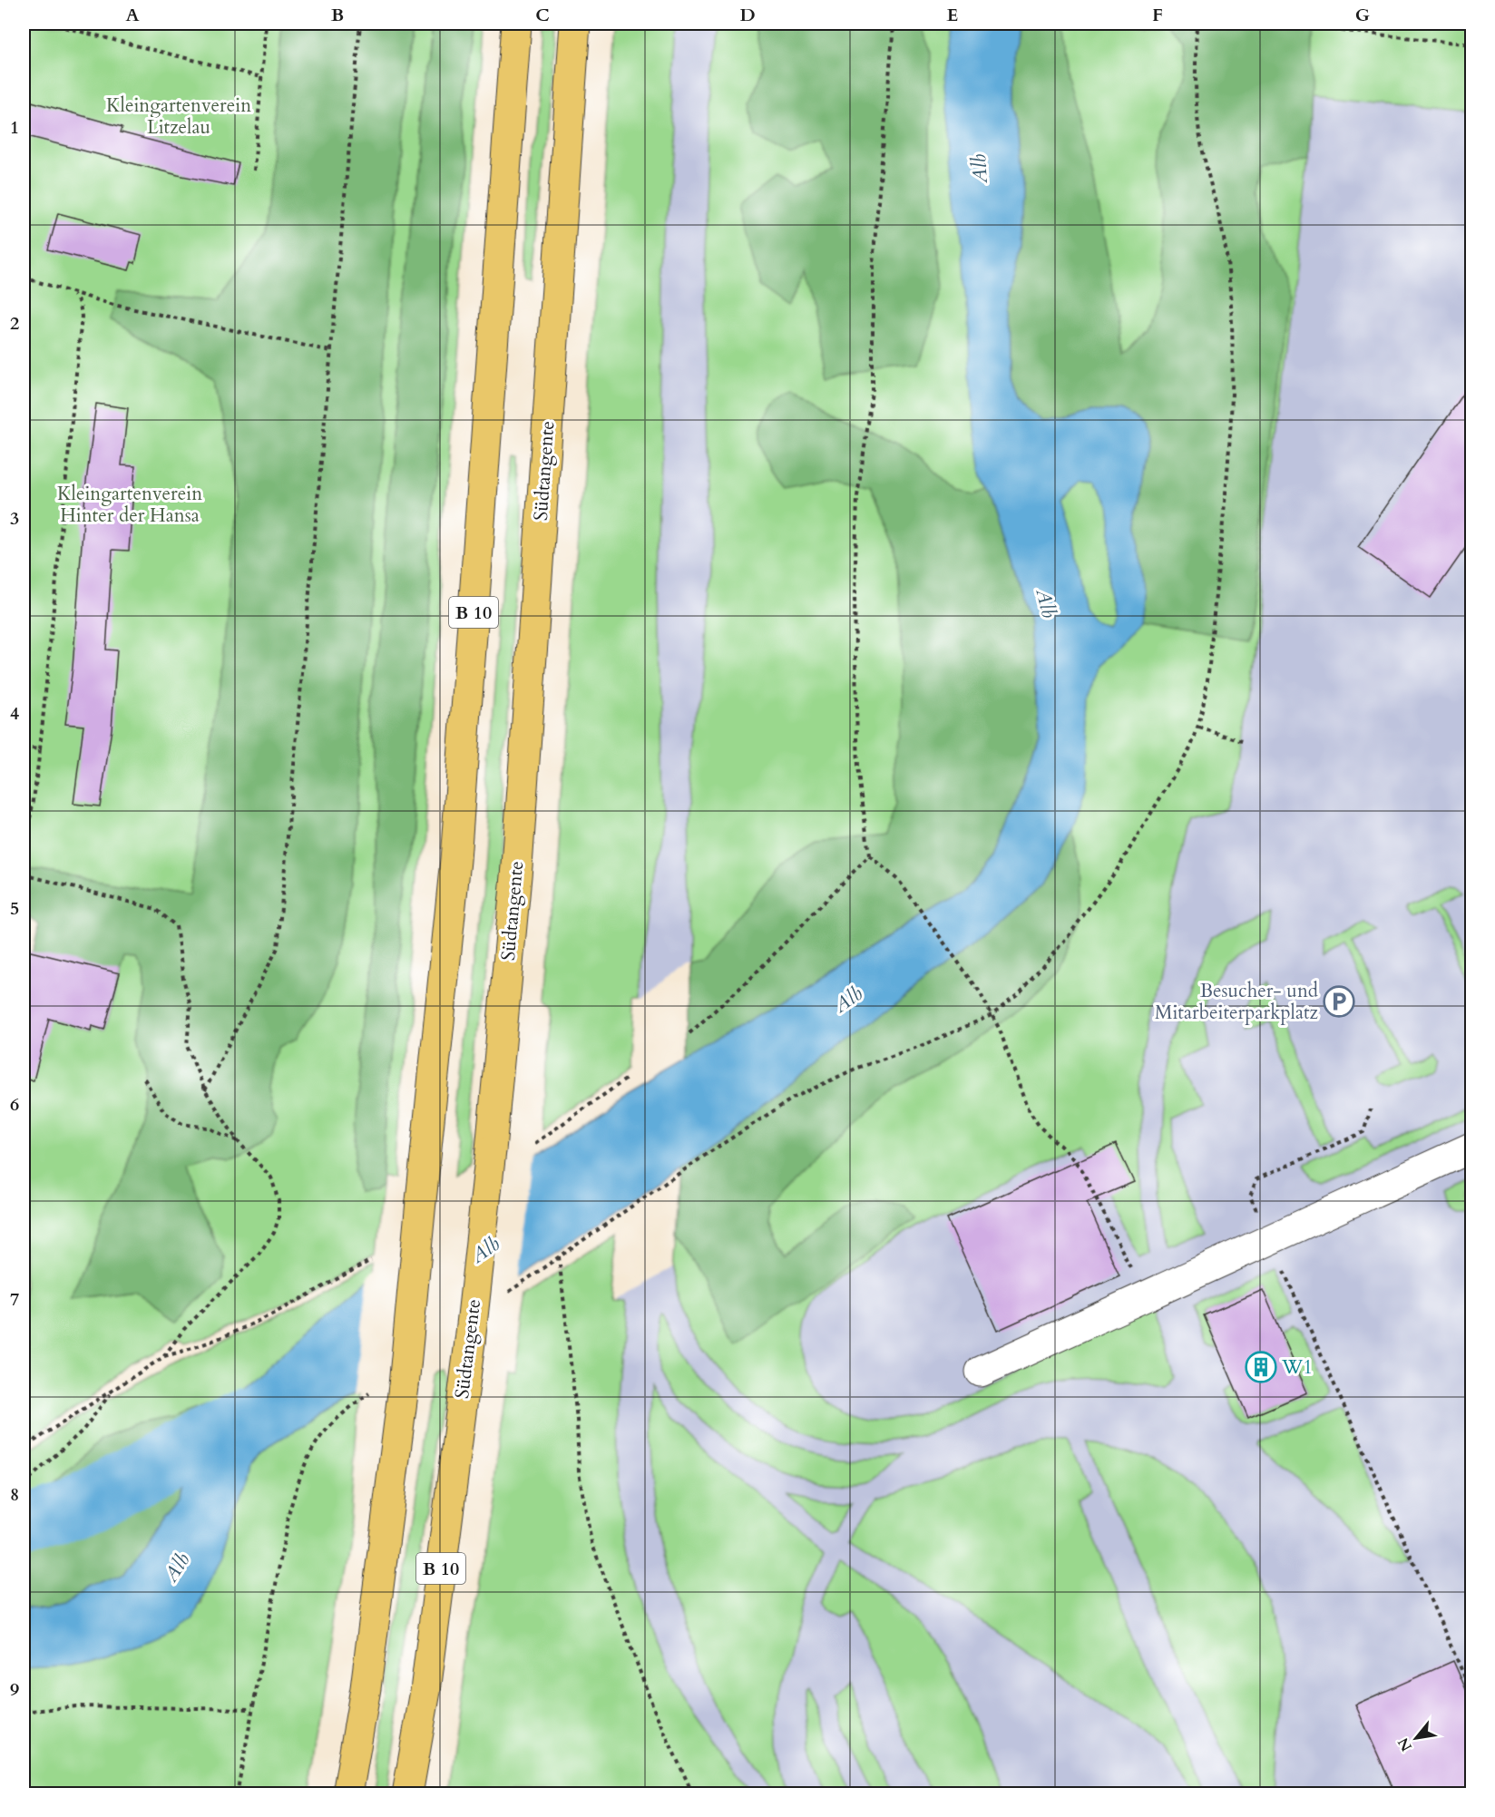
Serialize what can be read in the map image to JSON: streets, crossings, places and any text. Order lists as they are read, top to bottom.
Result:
{
  "streets": {
    "highway": ["Südtangente", "B 10"]
  },
  "water": ["Alb"],
  "parks": ["Kleingartenverein Litzelau", "Kleingartenverein Hinter der Hansa"],
  "places": {
    "parking": ["Besucher- und Mitarbeiterparkplatz"],
    "building": ["W1"]
  },
  "north": "bottom left",
  "grid": {
    "columns": [
      "A",
      "B",
      "C",
      "D",
      "E",
      "F",
      "G"
    ],
    "rows": [
      "1",
      "2",
      "3",
      "4",
      "5",
      "6",
      "7",
      "8",
      "9"
    ]
  }
}
